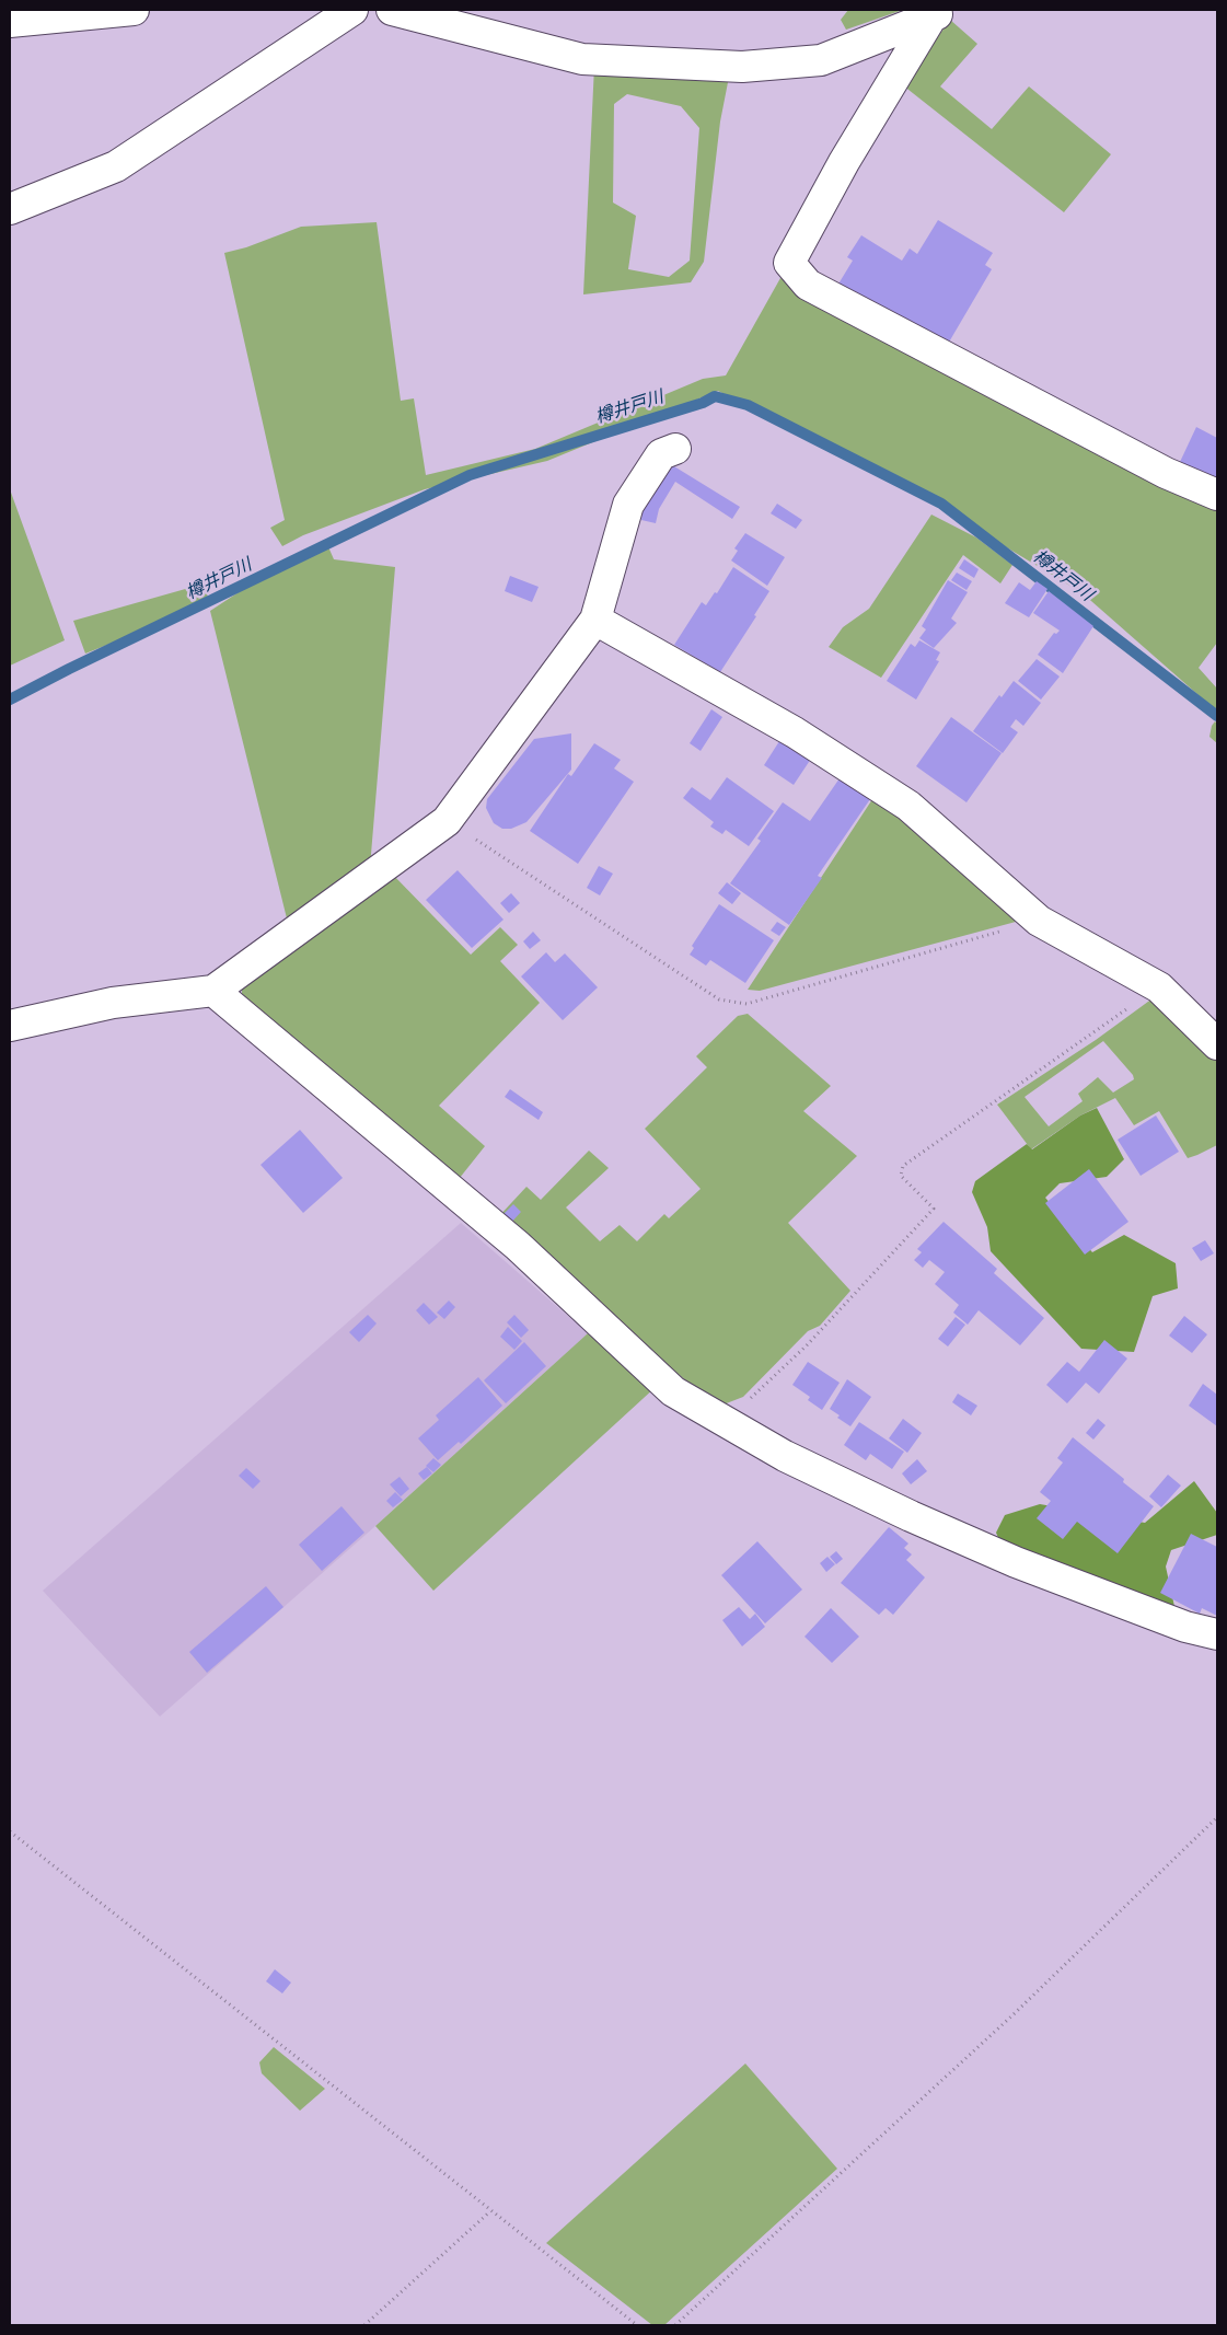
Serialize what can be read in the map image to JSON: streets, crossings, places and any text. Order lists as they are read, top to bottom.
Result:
{
  "water": ["樽井戸川"]
}
